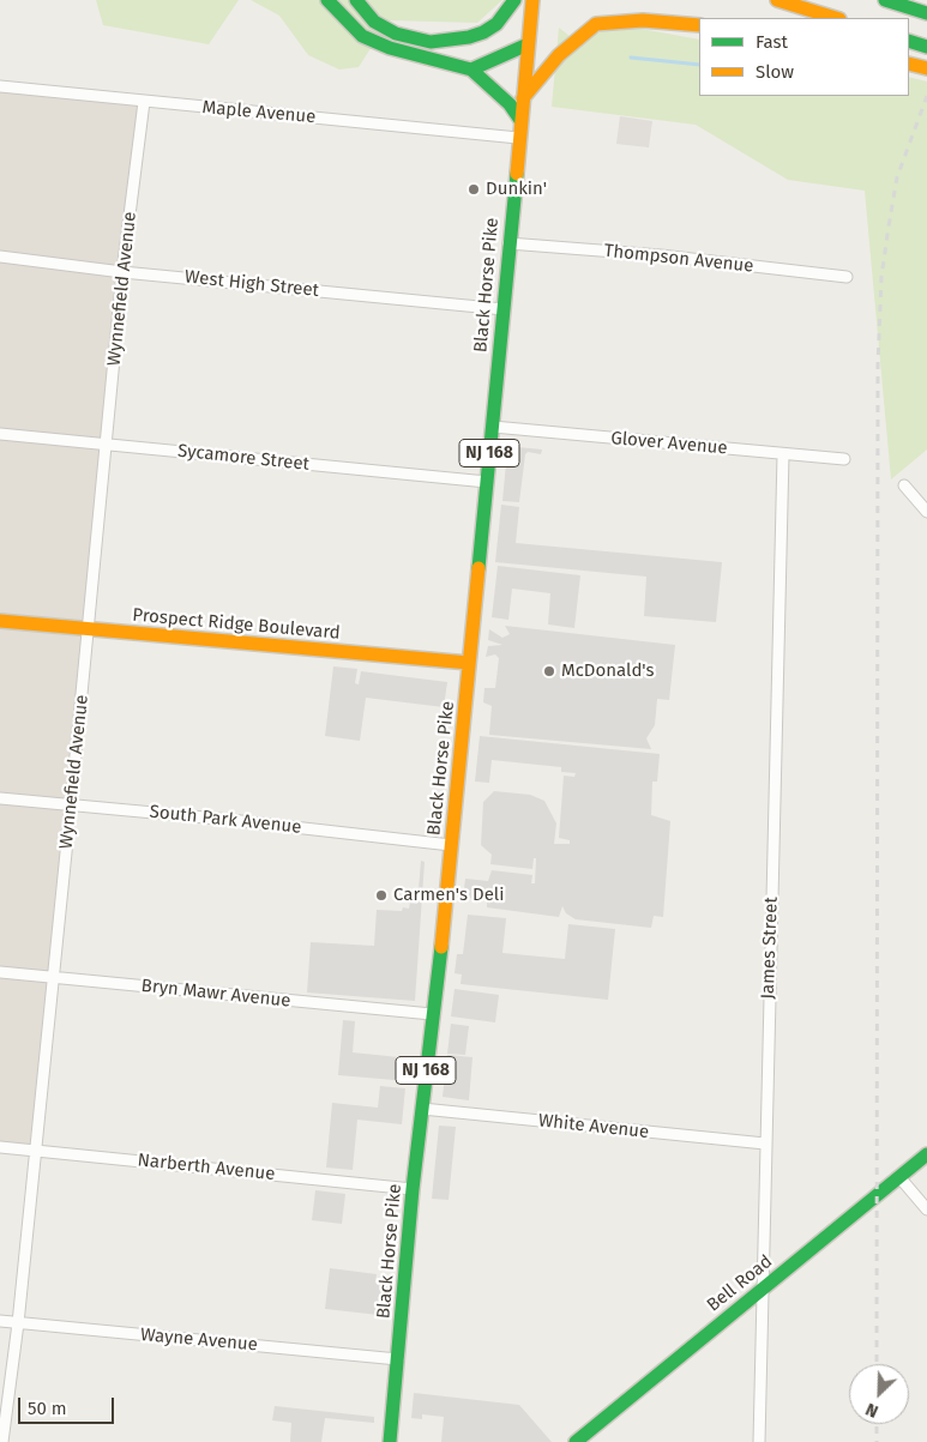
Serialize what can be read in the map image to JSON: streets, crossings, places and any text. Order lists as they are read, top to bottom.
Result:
{
  "streets": {
    "main road": [
      "Black Horse Pike",
      "NJ 168",
      "Prospect Ridge Boulevard",
      "Bell Road"
    ],
    "street": [
      "Maple Avenue",
      "Thompson Avenue",
      "West High Street",
      "Wynnefield Avenue",
      "Glover Avenue",
      "Sycamore Street",
      "South Park Avenue",
      "James Street",
      "Bryn Mawr Avenue",
      "White Avenue",
      "Narberth Avenue",
      "Wayne Avenue"
    ]
  },
  "crossings": [
    ["Maple Avenue", "Black Horse Pike"],
    ["Maple Avenue", "Wynnefield Avenue"],
    ["Thompson Avenue", "Black Horse Pike"],
    ["West High Street", "Black Horse Pike"],
    ["West High Street", "Wynnefield Avenue"],
    ["Black Horse Pike", "Glover Avenue"],
    ["Black Horse Pike", "NJ 168"],
    ["Black Horse Pike", "Sycamore Street"],
    ["Black Horse Pike", "Prospect Ridge Boulevard"],
    ["Black Horse Pike", "South Park Avenue"],
    ["Black Horse Pike", "Bryn Mawr Avenue"],
    ["Black Horse Pike", "White Avenue"],
    ["Black Horse Pike", "Narberth Avenue"],
    ["Black Horse Pike", "Wayne Avenue"],
    ["Wynnefield Avenue", "Sycamore Street"],
    ["Wynnefield Avenue", "Prospect Ridge Boulevard"],
    ["Wynnefield Avenue", "South Park Avenue"],
    ["Wynnefield Avenue", "Bryn Mawr Avenue"],
    ["Wynnefield Avenue", "Narberth Avenue"],
    ["Wynnefield Avenue", "Wayne Avenue"],
    ["Glover Avenue", "James Street"],
    ["James Street", "White Avenue"],
    ["James Street", "Bell Road"]
  ],
  "places": ["Dunkin'", "McDonald's", "Carmen's Deli"],
  "legend": ["Fast", "Slow"],
  "scale_bar": "50 m",
  "north": "bottom left"
}
